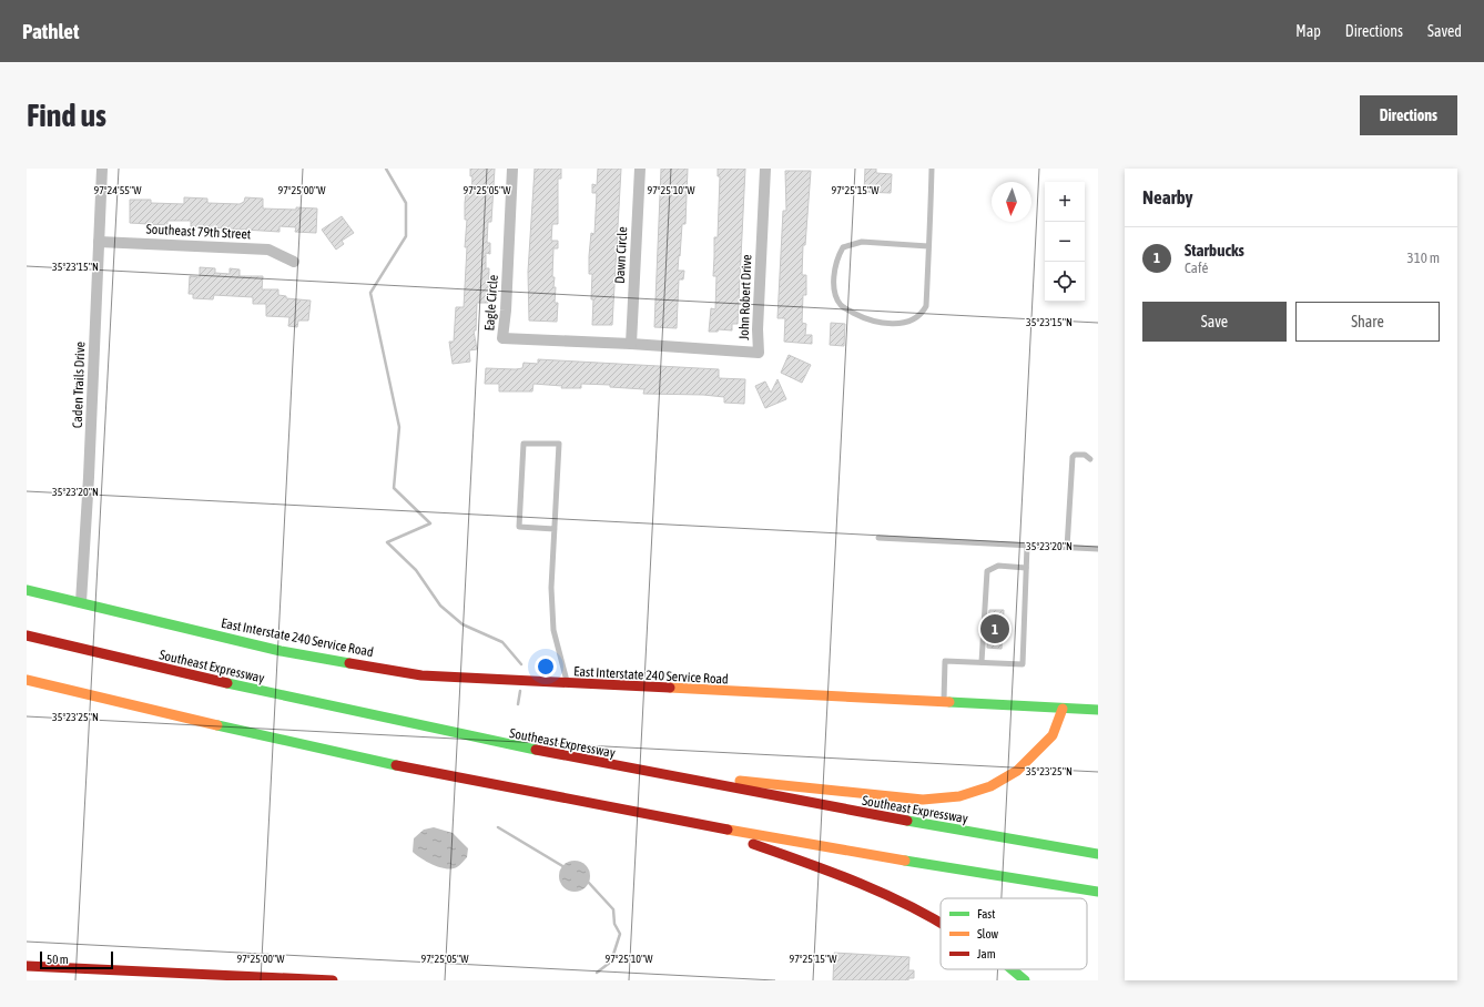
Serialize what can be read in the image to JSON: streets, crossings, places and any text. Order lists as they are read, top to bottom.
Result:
{
  "streets": {
    "main road": ["East Interstate 240 Service Road", "Southeast Expressway"],
    "street": [
      "Southeast 79th Street",
      "Dawn Circle",
      "John Robert Drive",
      "Eagle Circle",
      "Caden Trails Drive"
    ]
  },
  "crossings": [
    ["Southeast 79th Street", "Caden Trails Drive"],
    ["Dawn Circle", "John Robert Drive"],
    ["Dawn Circle", "Eagle Circle"],
    ["John Robert Drive", "Eagle Circle"],
    ["Caden Trails Drive", "East Interstate 240 Service Road"]
  ],
  "legend": ["Fast", "Slow", "Jam"],
  "scale_bar": "50 m",
  "north": "bottom",
  "page": {
    "header": "Pathlet",
    "nav": ["Map", "Directions", "Saved"],
    "buttons": [
      "Directions",
      ["Save", "Share"]
    ],
    "title": "Find us",
    "heading": "Nearby",
    "map_buttons": ["+", "−"],
    "list": [
      {
        "mark": "1",
        "name": "Starbucks",
        "note": "Café",
        "value": "310 m"
      }
    ],
    "pins": "1",
    "scale": "50 m"
  },
  "coordinates": [
    "97°24'55\"W",
    "97°25'00\"W",
    "97°25'05\"W",
    "97°25'10\"W",
    "97°25'15\"W",
    "35°23'15\"N",
    "35°23'20\"N",
    "35°23'25\"N"
  ]
}
